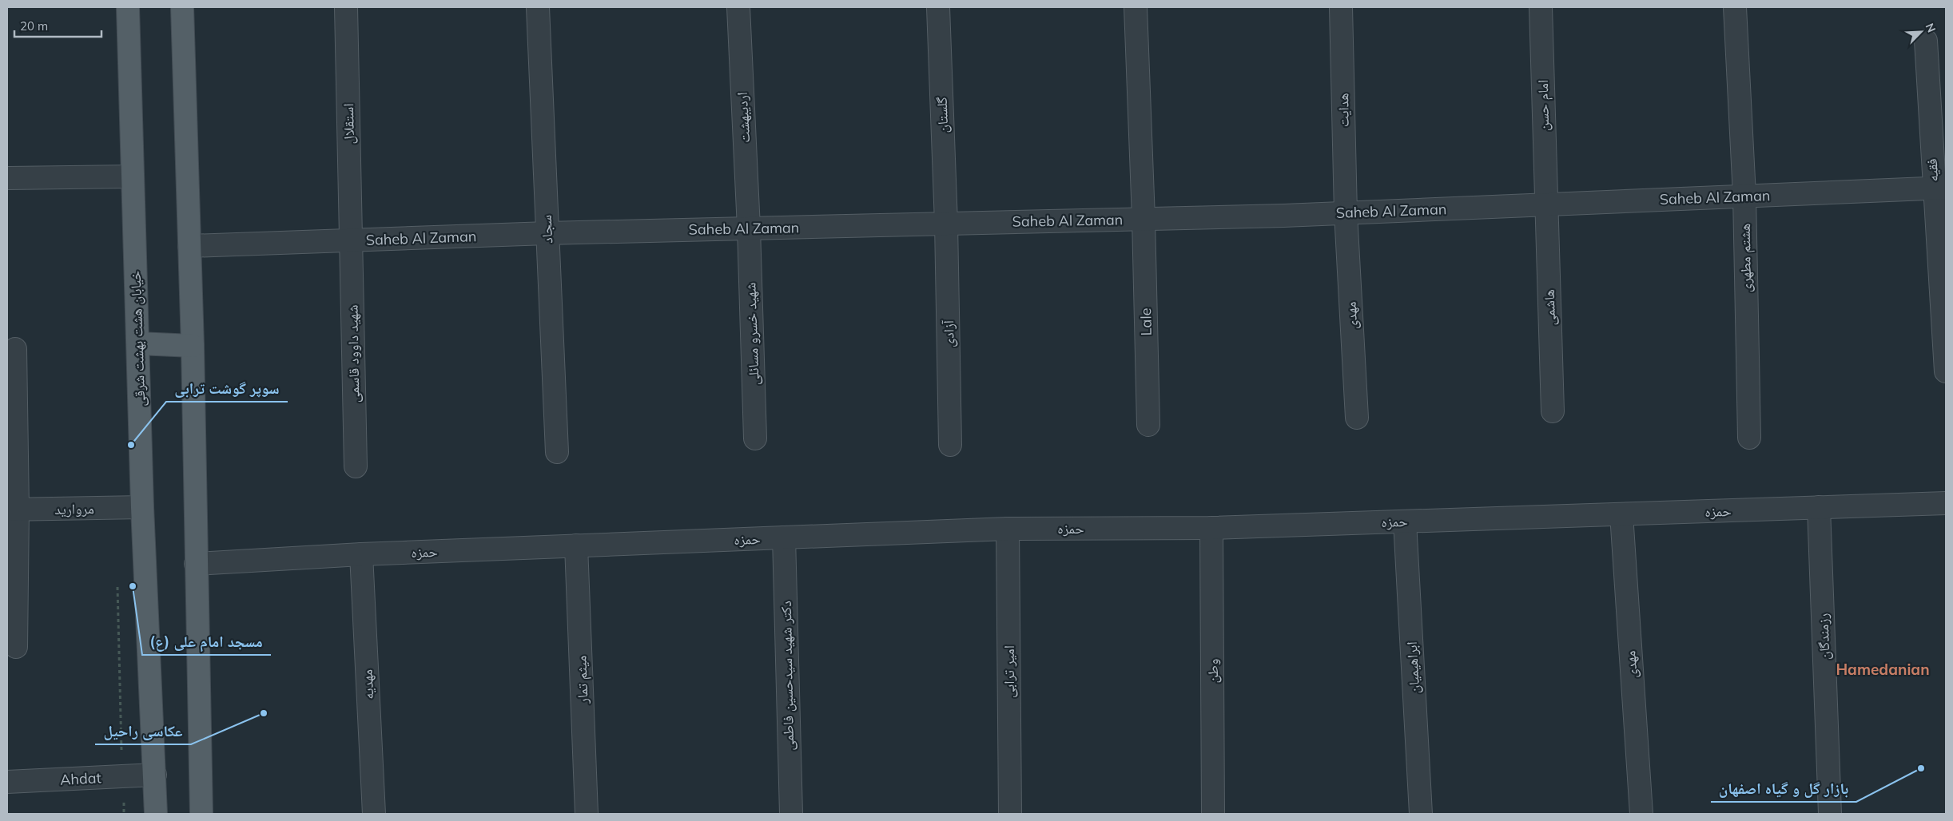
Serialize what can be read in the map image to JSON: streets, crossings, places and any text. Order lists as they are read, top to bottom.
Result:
{
  "streets": {
    "main road": ["خیابان هشت بهشت شرقی"],
    "street": [
      "امام حسن",
      "هدایت",
      "گلستان",
      "اردیبهشت",
      "استقلال",
      "فقیه",
      "Saheb Al Zaman",
      "سجاد",
      "هشتم مطهری",
      "هاشمی",
      "مهدی",
      "Lale",
      "شهید خسرو مسائلی",
      "آزادی",
      "شهید داوود قاسمی",
      "مروارید",
      "حمزه",
      "رزمندگان",
      "ابراهیمیان",
      "وطن",
      "امیر ترابی",
      "دکتر شهید سیدحسین فاطمی",
      "میثم تمار",
      "مهدیه",
      "Ahdat"
    ]
  },
  "crossings": [
    ["امام حسن", "Saheb Al Zaman"],
    ["امام حسن", "هاشمی"],
    ["هدایت", "Saheb Al Zaman"],
    ["هدایت", "مهدی"],
    ["گلستان", "Saheb Al Zaman"],
    ["گلستان", "آزادی"],
    ["اردیبهشت", "Saheb Al Zaman"],
    ["اردیبهشت", "شهید خسرو مسائلی"],
    ["استقلال", "Saheb Al Zaman"],
    ["استقلال", "شهید داوود قاسمی"],
    ["فقیه", "Saheb Al Zaman"],
    ["Saheb Al Zaman", "سجاد"],
    ["Saheb Al Zaman", "هشتم مطهری"],
    ["Saheb Al Zaman", "هاشمی"],
    ["Saheb Al Zaman", "مهدی"],
    ["Saheb Al Zaman", "Lale"],
    ["Saheb Al Zaman", "شهید خسرو مسائلی"],
    ["Saheb Al Zaman", "آزادی"],
    ["Saheb Al Zaman", "شهید داوود قاسمی"],
    ["مهدی", "حمزه"],
    ["خیابان هشت بهشت شرقی", "مروارید"],
    ["خیابان هشت بهشت شرقی", "Ahdat"],
    ["حمزه", "رزمندگان"],
    ["حمزه", "ابراهیمیان"],
    ["حمزه", "وطن"],
    ["حمزه", "امیر ترابی"],
    ["حمزه", "دکتر شهید سیدحسین فاطمی"],
    ["حمزه", "میثم تمار"],
    ["حمزه", "مهدیه"]
  ],
  "districts": ["Hamedanian"],
  "places": [
    "سوپر گوشت ترابی",
    "مسجد امام علی (ع)",
    "عکاسی راحیل",
    "بازار گل و گیاه اصفهان"
  ],
  "scale_bar": "20 m",
  "north": "top right"
}
